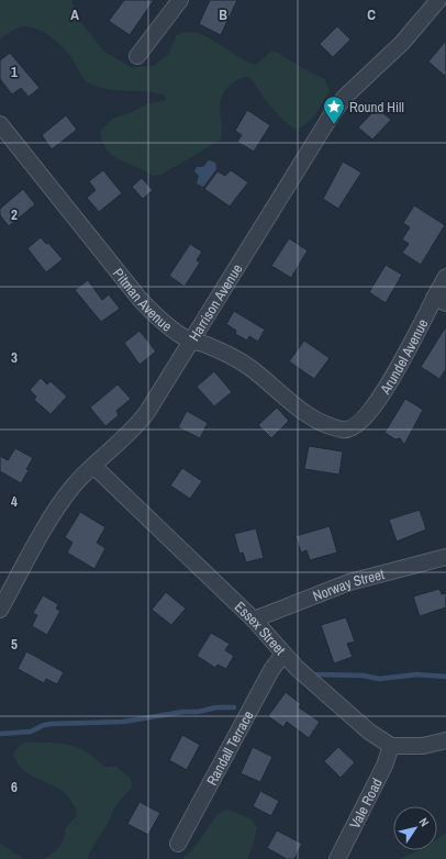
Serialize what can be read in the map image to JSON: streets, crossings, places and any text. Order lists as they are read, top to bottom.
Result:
{
  "streets": {
    "street": [
      "Pitman Avenue",
      "Harrison Avenue",
      "Arundel Avenue",
      "Norway Street",
      "Essex Street",
      "Randall Terrace",
      "Vale Road"
    ]
  },
  "crossings": [
    ["Pitman Avenue", "Harrison Avenue"],
    ["Pitman Avenue", "Arundel Avenue"],
    ["Harrison Avenue", "Essex Street"],
    ["Norway Street", "Essex Street"],
    ["Essex Street", "Randall Terrace"],
    ["Essex Street", "Vale Road"]
  ],
  "places": {
    "place": ["Round Hill"]
  },
  "north": "top right",
  "grid": {
    "columns": ["A", "B", "C"],
    "rows": [
      "1",
      "2",
      "3",
      "4",
      "5",
      "6"
    ]
  }
}
